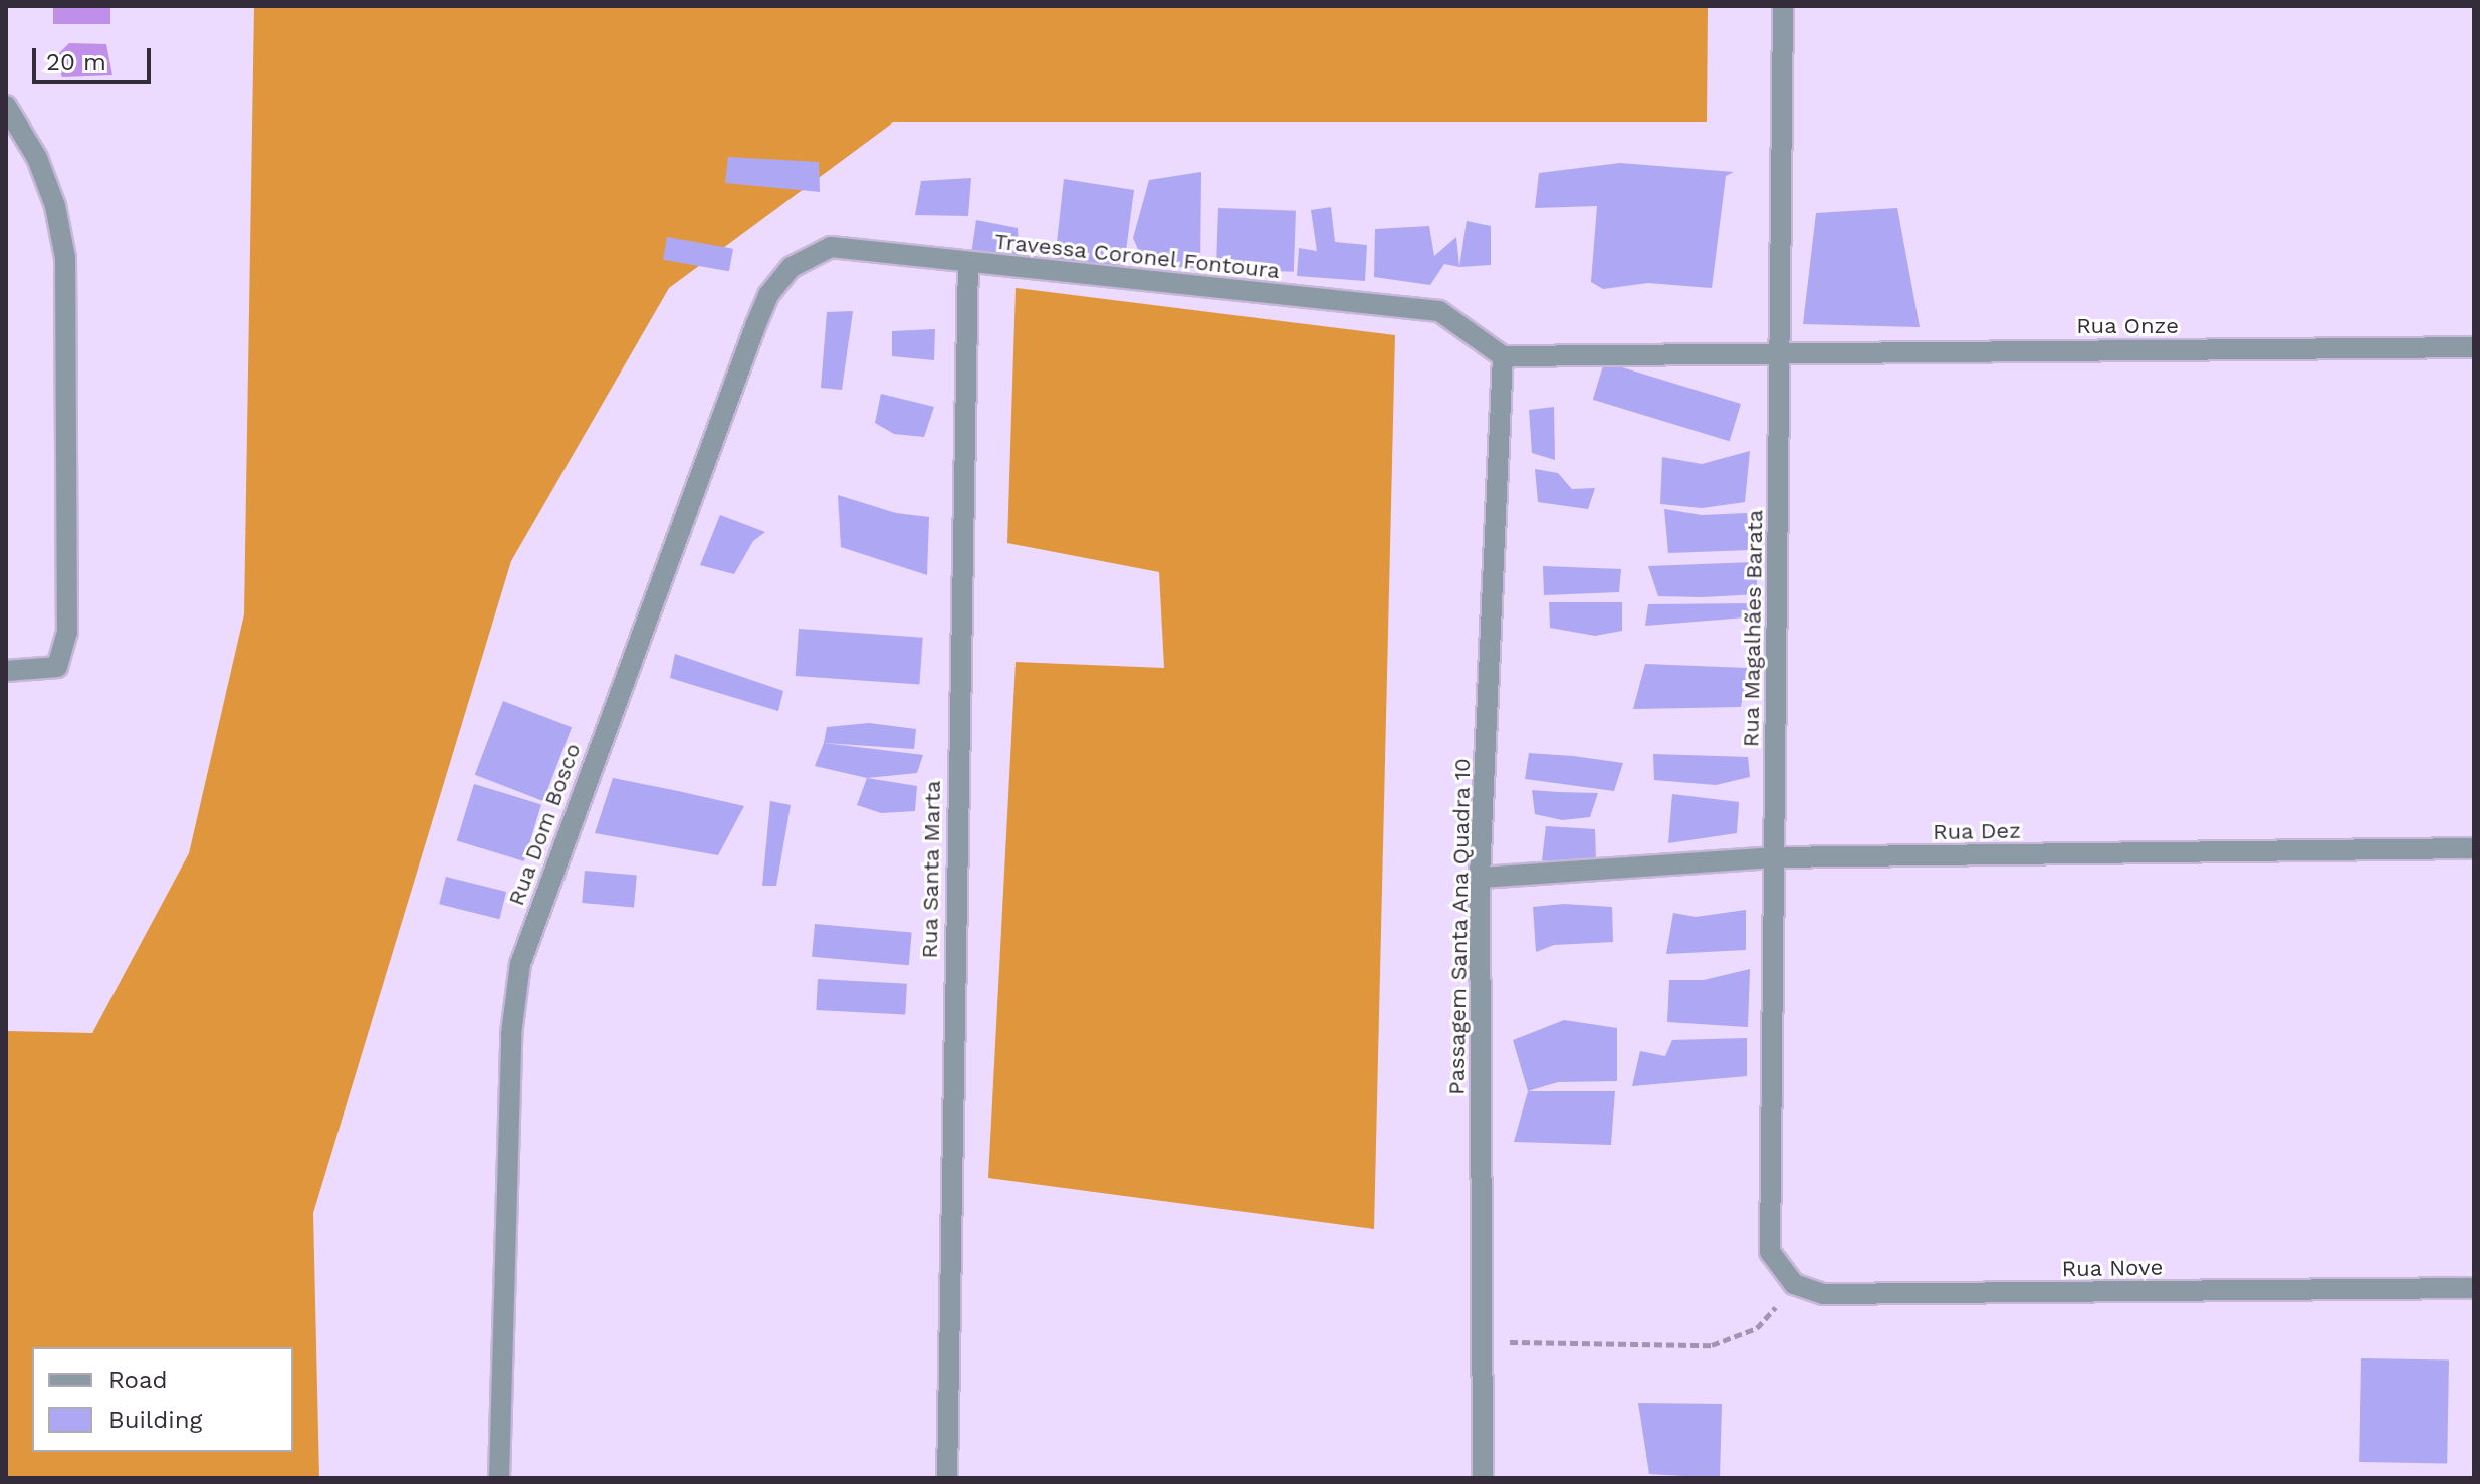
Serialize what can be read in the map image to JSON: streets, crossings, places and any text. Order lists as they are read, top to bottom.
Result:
{
  "streets": {
    "street": [
      "Travessa Coronel Fontoura",
      "Rua Onze",
      "Rua Magalhães Barata",
      "Rua Dom Bosco",
      "Rua Dez",
      "Rua Santa Marta",
      "Passagem Santa Ana Quadra 10",
      "Rua Nove"
    ]
  },
  "crossings": [
    ["Travessa Coronel Fontoura", "Rua Onze"],
    ["Travessa Coronel Fontoura", "Rua Dom Bosco"],
    ["Travessa Coronel Fontoura", "Rua Santa Marta"],
    ["Travessa Coronel Fontoura", "Passagem Santa Ana Quadra 10"],
    ["Rua Onze", "Rua Magalhães Barata"],
    ["Rua Onze", "Passagem Santa Ana Quadra 10"],
    ["Rua Magalhães Barata", "Rua Dez"],
    ["Rua Magalhães Barata", "Rua Nove"],
    ["Rua Dez", "Passagem Santa Ana Quadra 10"]
  ],
  "legend": ["Road", "Building"],
  "scale_bar": "20 m"
}
